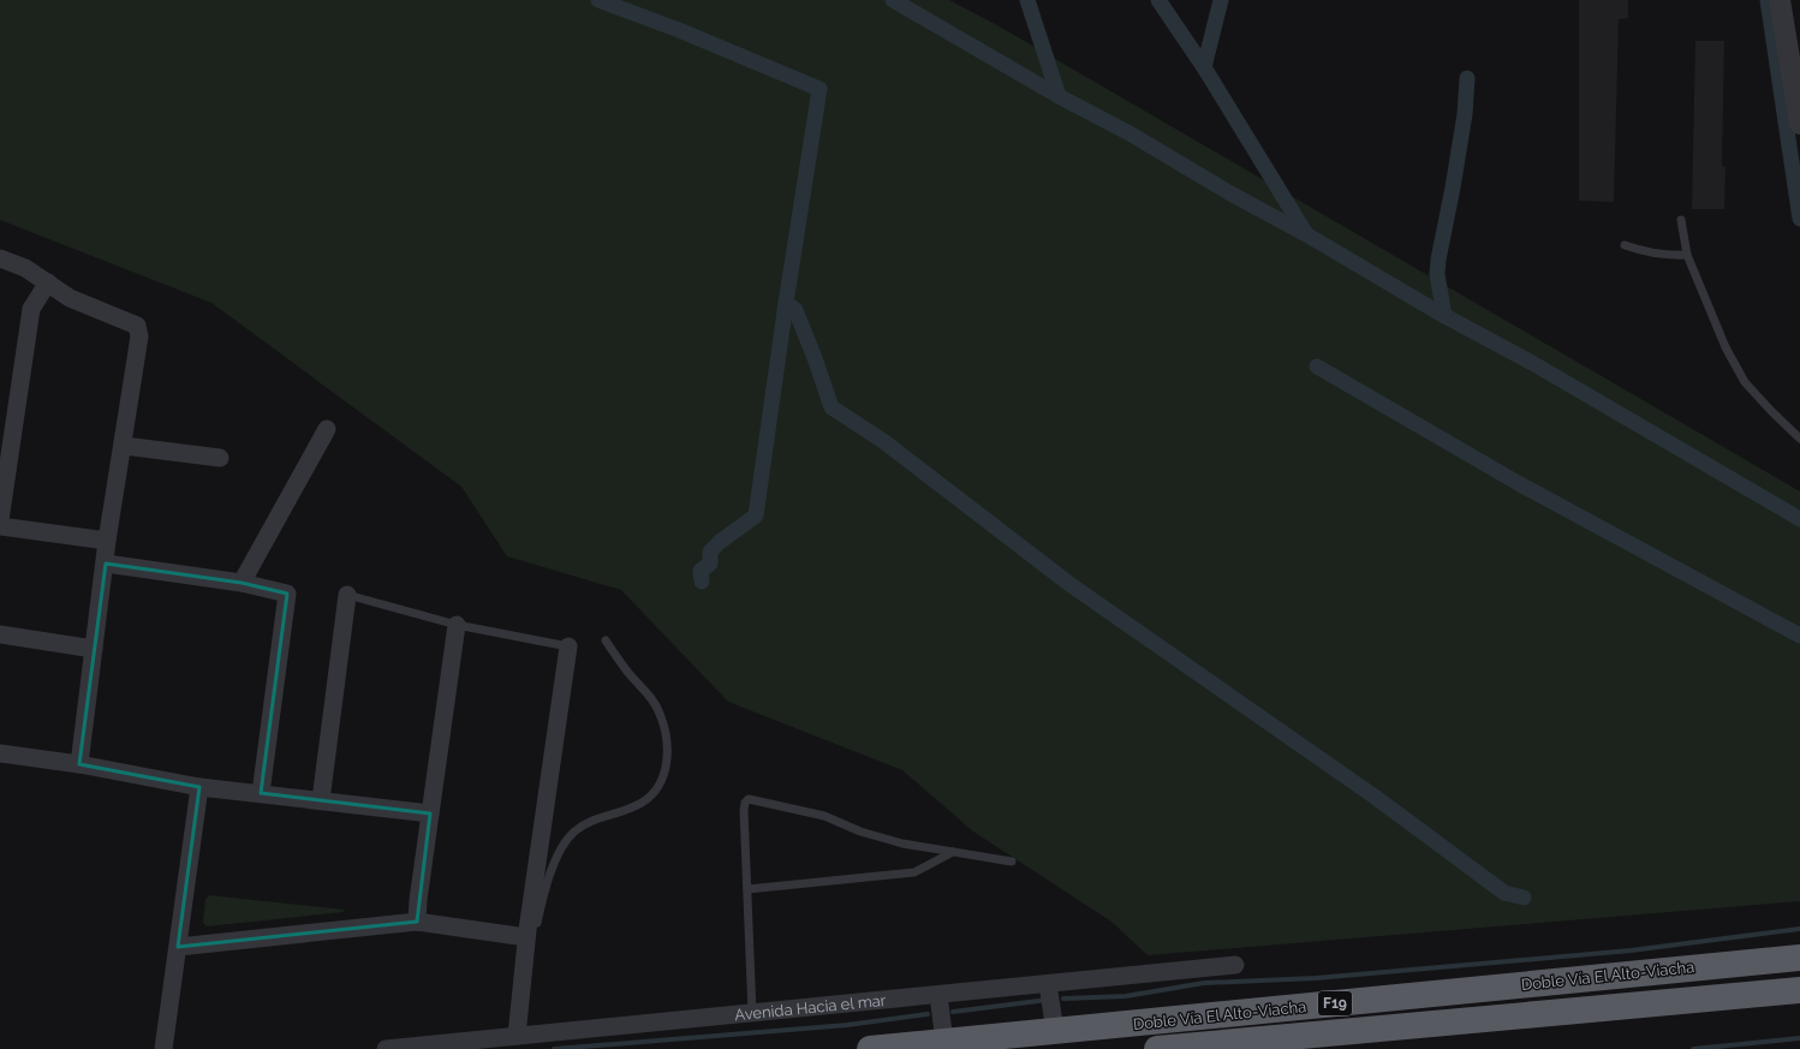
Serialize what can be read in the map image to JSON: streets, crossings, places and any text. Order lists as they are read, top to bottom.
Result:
{
  "streets": {
    "highway": ["Doble Vía El Alto-Viacha", "F19"],
    "street": ["Avenida Hacia el mar"]
  }
}
